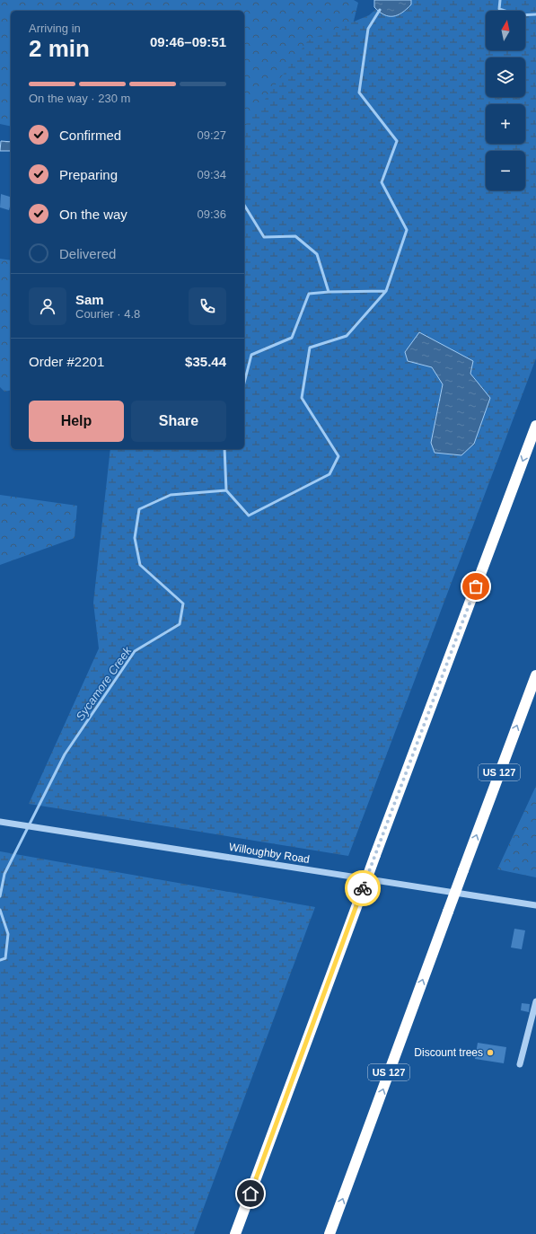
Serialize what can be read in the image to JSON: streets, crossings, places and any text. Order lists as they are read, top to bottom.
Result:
{
  "streets": {
    "highway": ["US 127"],
    "street": ["Willoughby Road"]
  },
  "water": ["Sycamore Creek"],
  "places": ["Discount trees"],
  "north": "top",
  "page": {
    "map_buttons": ["+", "−"],
    "heading": ["2 min", "Arriving in", "09:46–09:51"],
    "panel": [
      "Sam",
      "Courier · 4.8",
      "Order #2201",
      "$35.44"
    ],
    "bar": "On the way · 230 m",
    "list": [
      ["Confirmed", "09:27"],
      ["Preparing", "09:34"],
      ["On the way", "09:36"],
      "Delivered"
    ],
    "buttons": ["Help", "Share"]
  }
}
